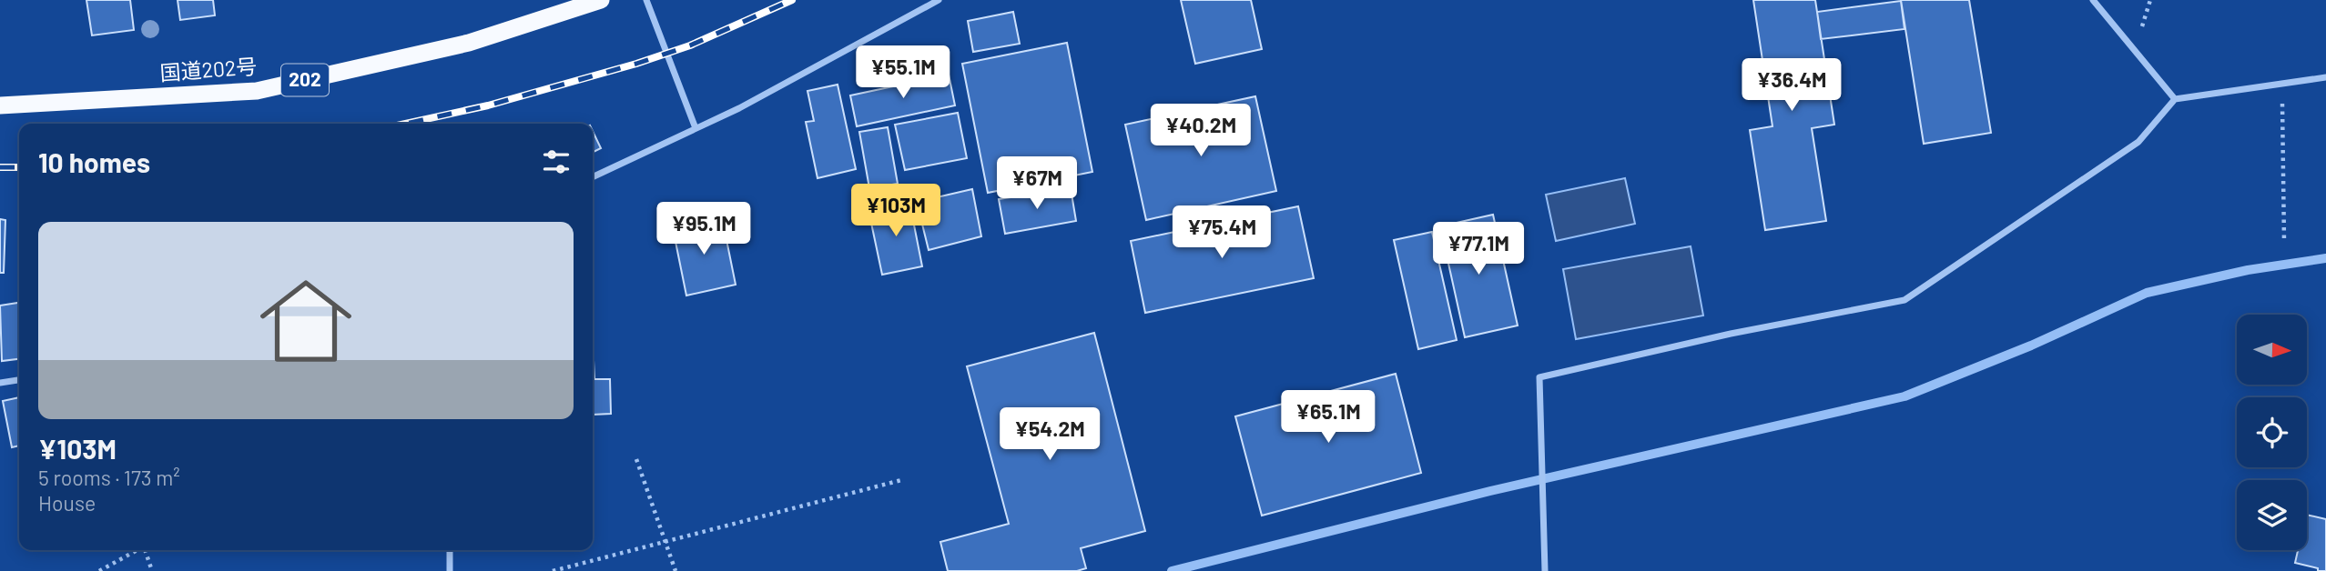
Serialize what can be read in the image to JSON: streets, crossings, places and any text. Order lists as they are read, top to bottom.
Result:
{
  "streets": {
    "highway": ["国道202号", "202"]
  },
  "north": "right",
  "page": {
    "price": [
      "¥55.1M",
      "¥36.4M",
      "¥40.2M",
      "¥67M",
      "¥103M",
      "¥95.1M",
      "¥75.4M",
      "¥77.1M",
      "¥65.1M",
      "¥54.2M"
    ],
    "heading": "10 homes",
    "list": [
      {
        "name": "¥103M",
        "note": "5 rooms · 173 m² · House"
      }
    ]
  }
}
